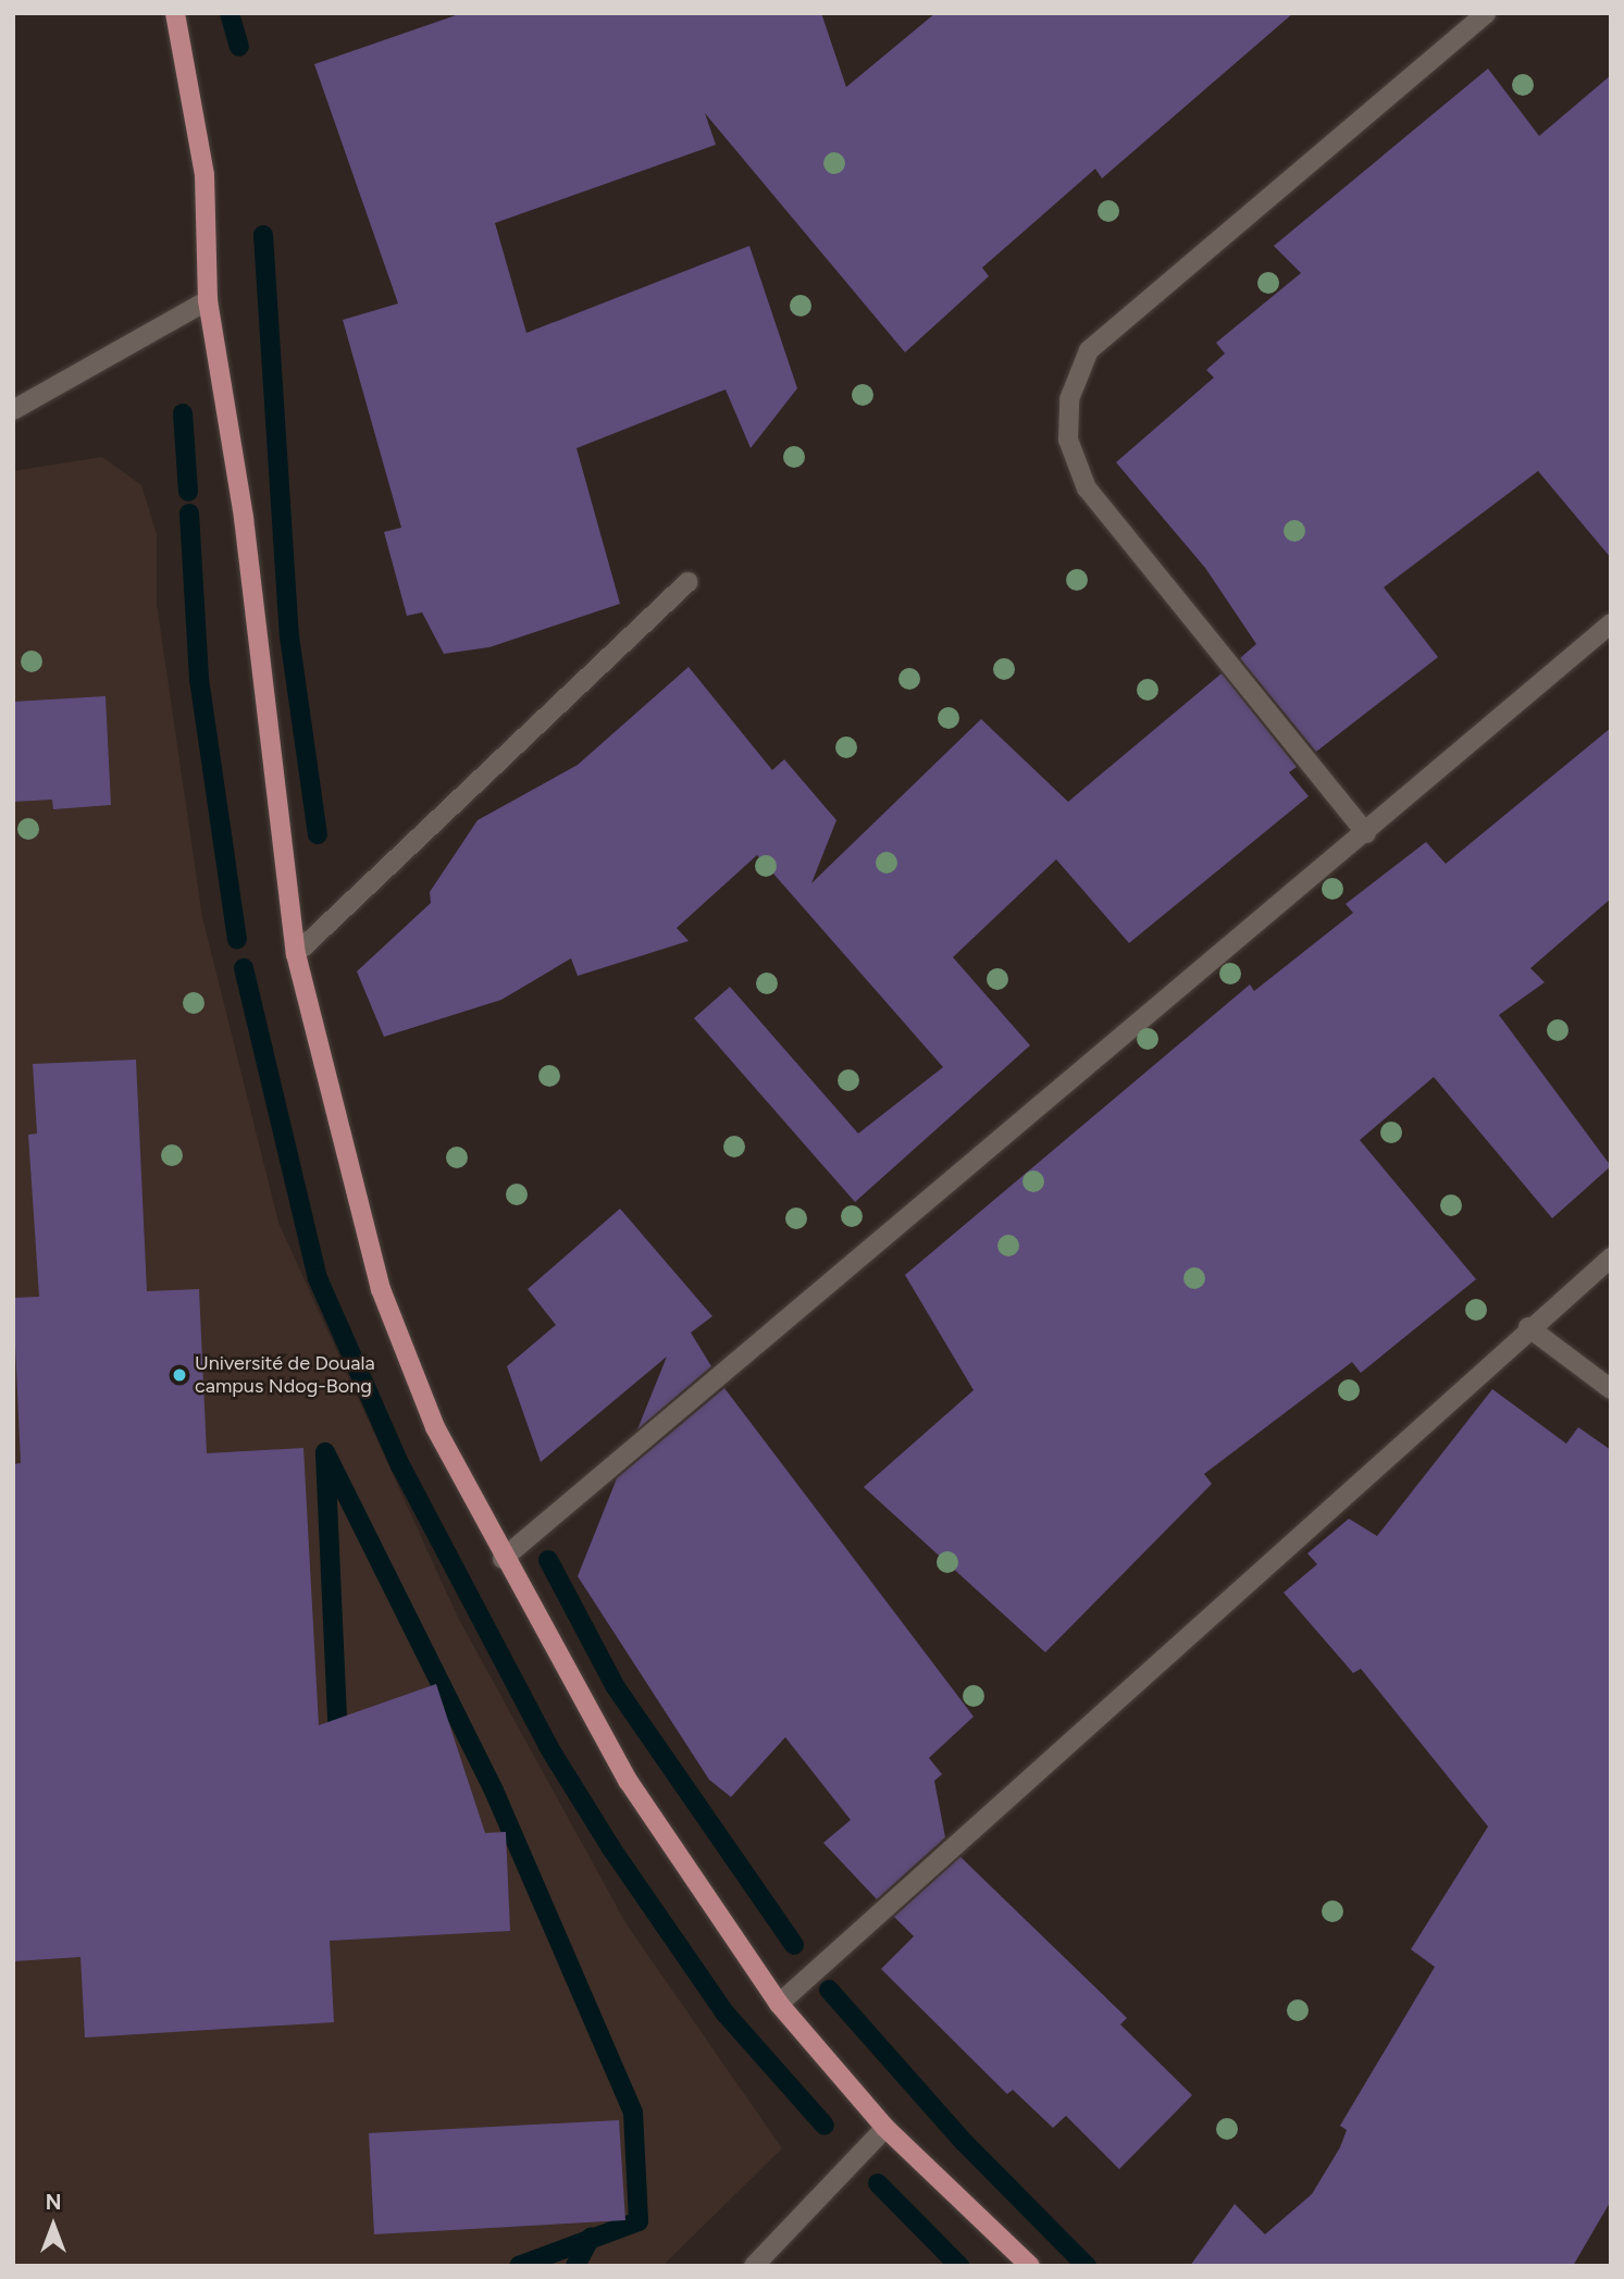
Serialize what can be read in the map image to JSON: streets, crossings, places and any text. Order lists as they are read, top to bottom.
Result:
{
  "places": ["Université de Douala campus Ndog-Bong"],
  "north": "top"
}
